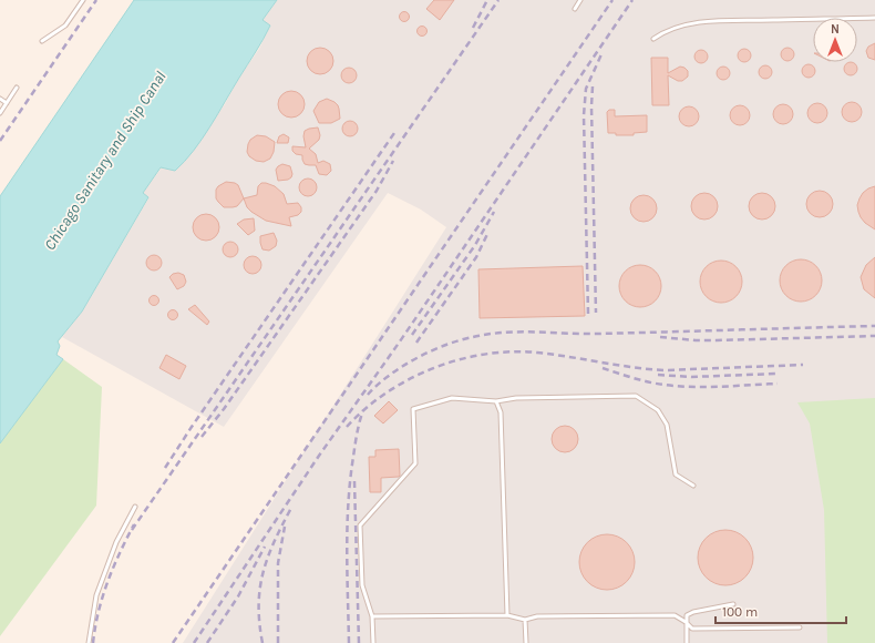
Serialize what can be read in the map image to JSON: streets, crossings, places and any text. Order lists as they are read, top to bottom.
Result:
{
  "water": ["Chicago Sanitary and Ship Canal"],
  "scale_bar": "100 m",
  "north": "top"
}
